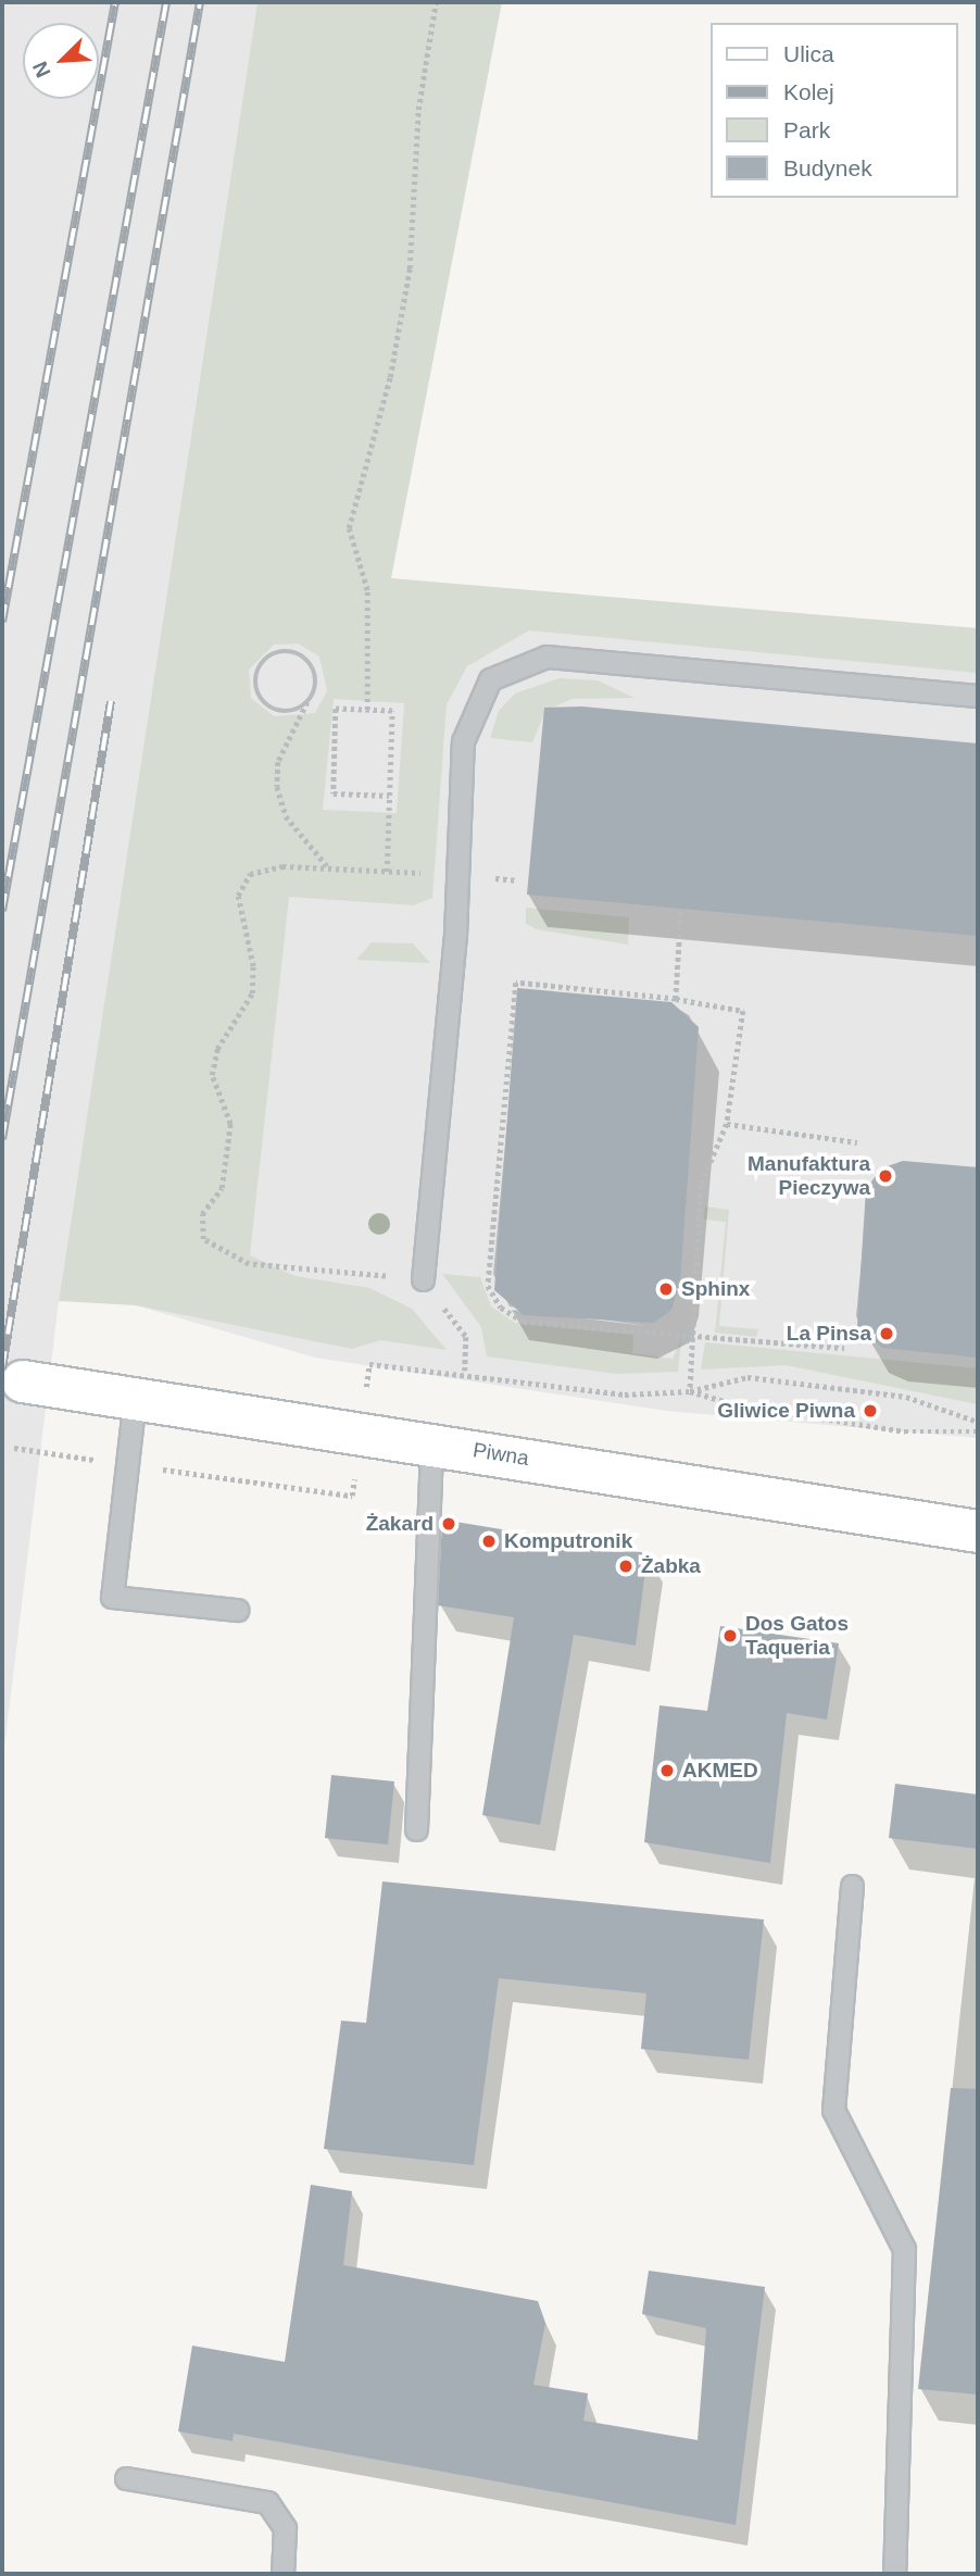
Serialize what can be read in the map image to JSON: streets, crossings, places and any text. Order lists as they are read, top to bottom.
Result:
{
  "streets": {
    "main road": ["Piwna"]
  },
  "places": [
    "Manufaktura Pieczywa",
    "Sphinx",
    "La Pinsa",
    "Gliwice Piwna",
    "Żakard",
    "Komputronik",
    "Żabka",
    "Dos Gatos Taqueria",
    "AKMED"
  ],
  "legend": [
    "Ulica",
    "Kolej",
    "Park",
    "Budynek"
  ],
  "north": "bottom left"
}
